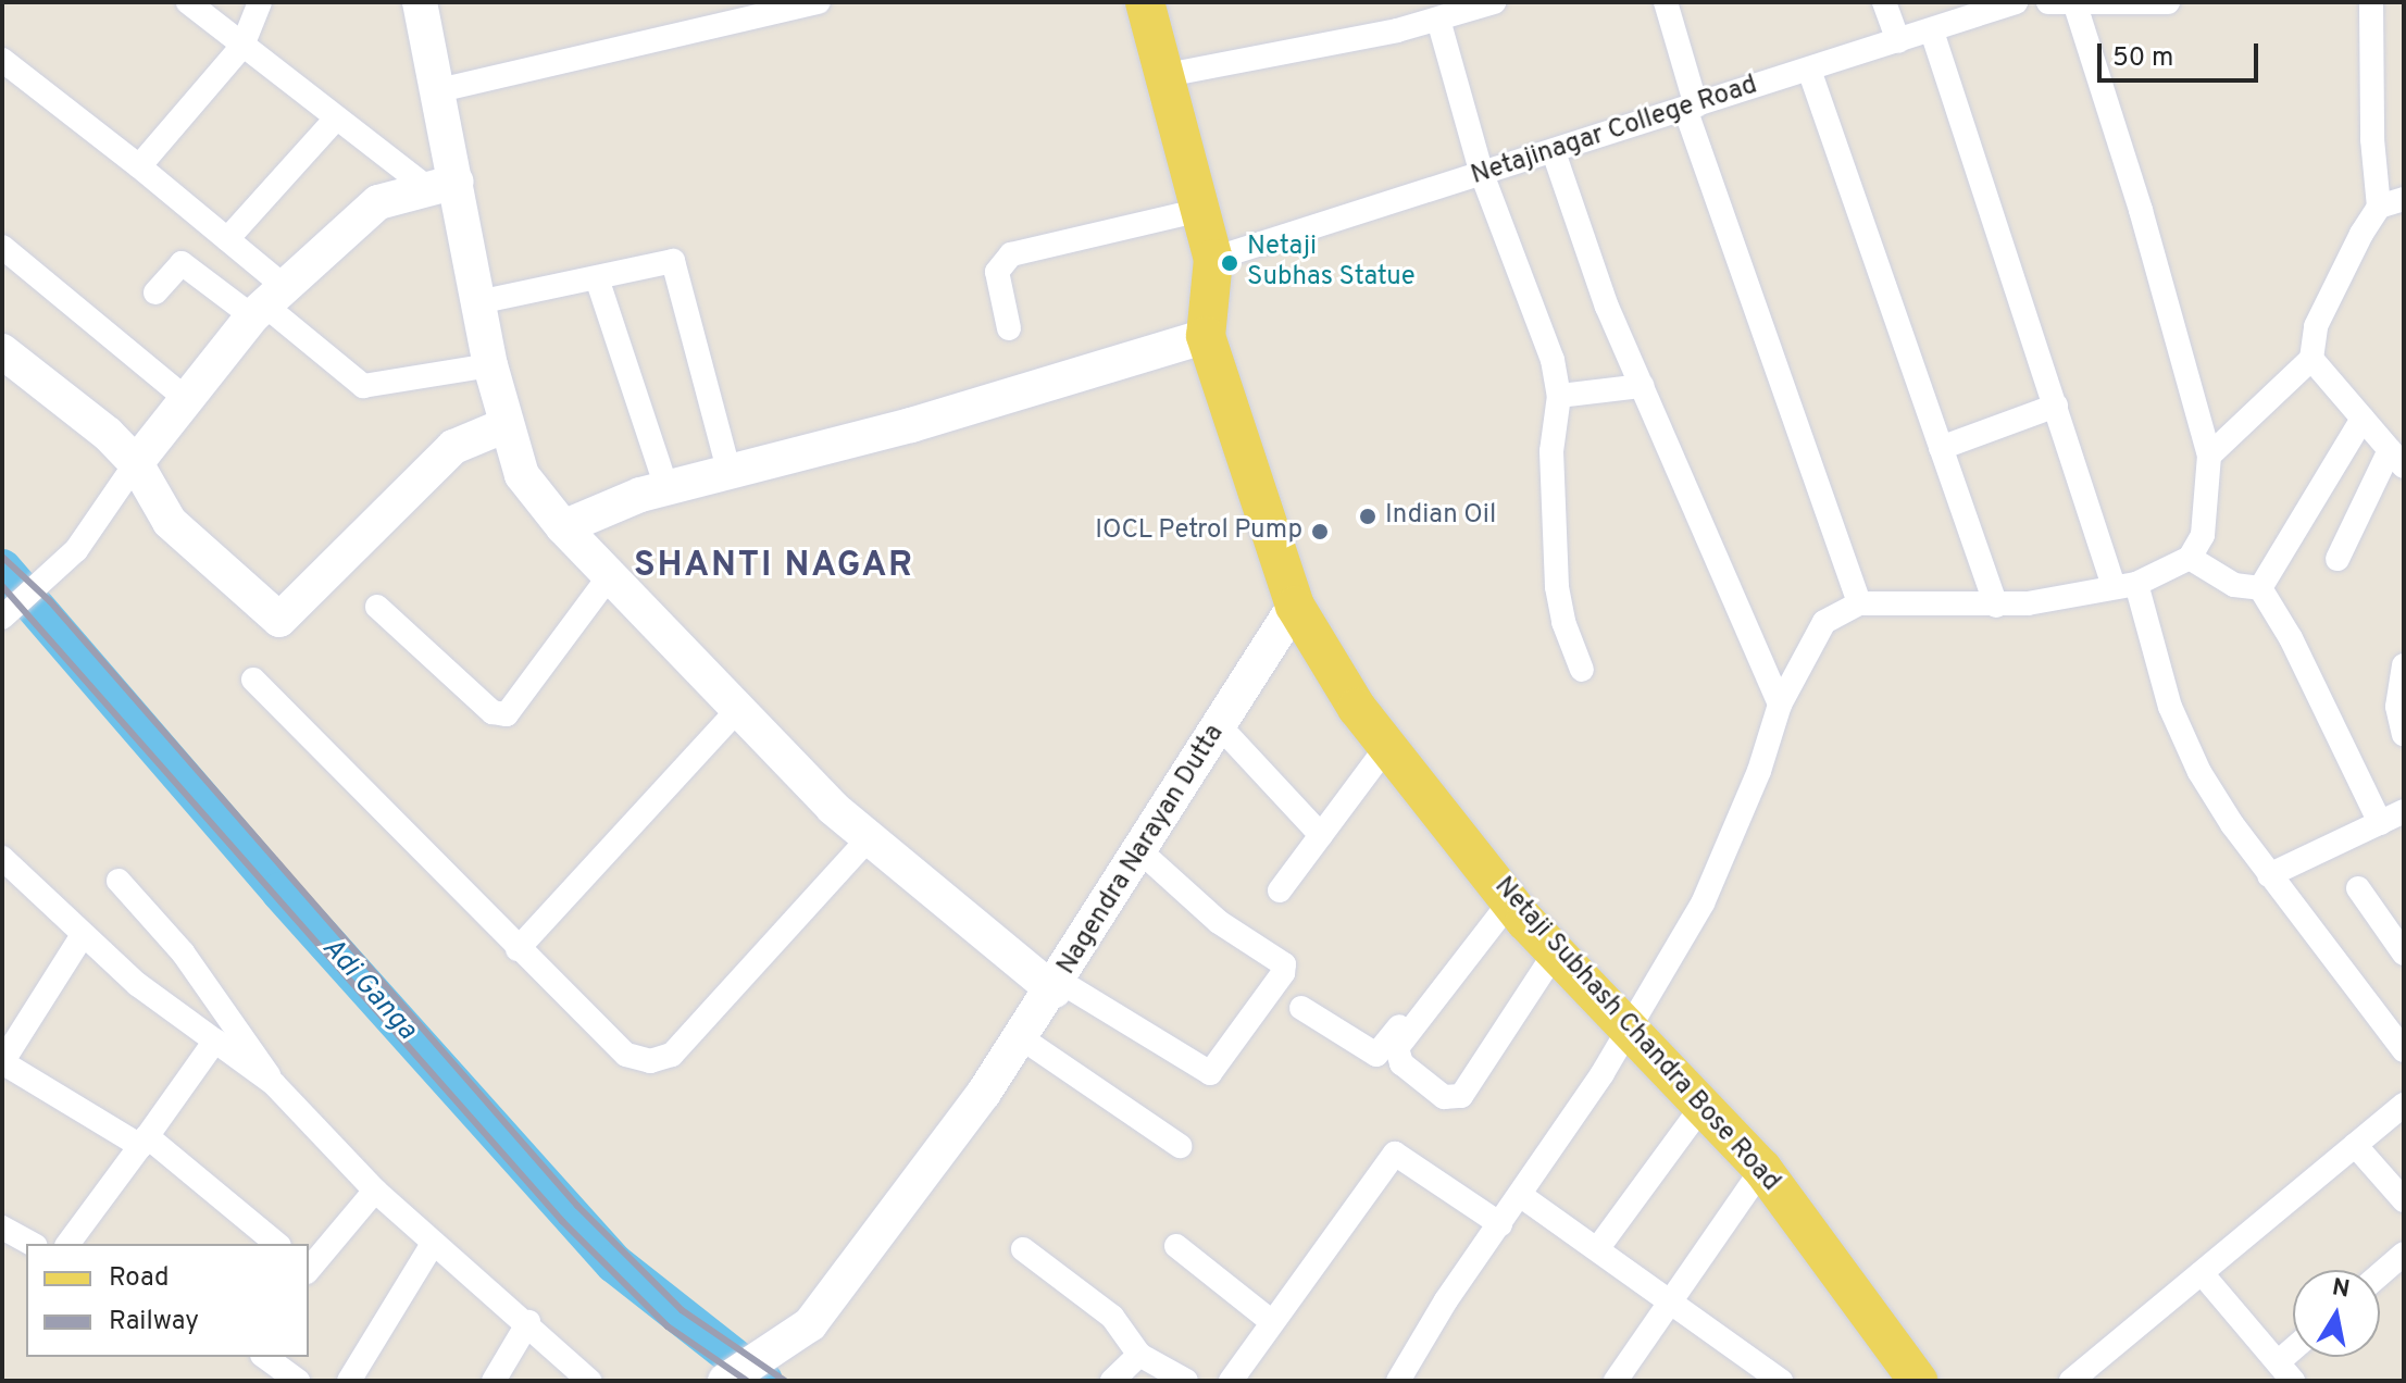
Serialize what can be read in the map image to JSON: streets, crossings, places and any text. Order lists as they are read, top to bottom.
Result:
{
  "streets": {
    "main road": ["Netaji Subhash Chandra Bose Road"],
    "street": ["Netajinagar College Road", "Nagendra Narayan Dutta"]
  },
  "crossings": [
    ["Netajinagar College Road", "Netaji Subhash Chandra Bose Road"],
    ["Nagendra Narayan Dutta", "Netaji Subhash Chandra Bose Road"]
  ],
  "districts": ["SHANTI NAGAR"],
  "water": ["Adi Ganga"],
  "places": ["Netaji Subhas Statue", "Indian Oil", "IOCL Petrol Pump"],
  "legend": ["Road", "Railway"],
  "scale_bar": "50 m",
  "north": "top"
}
